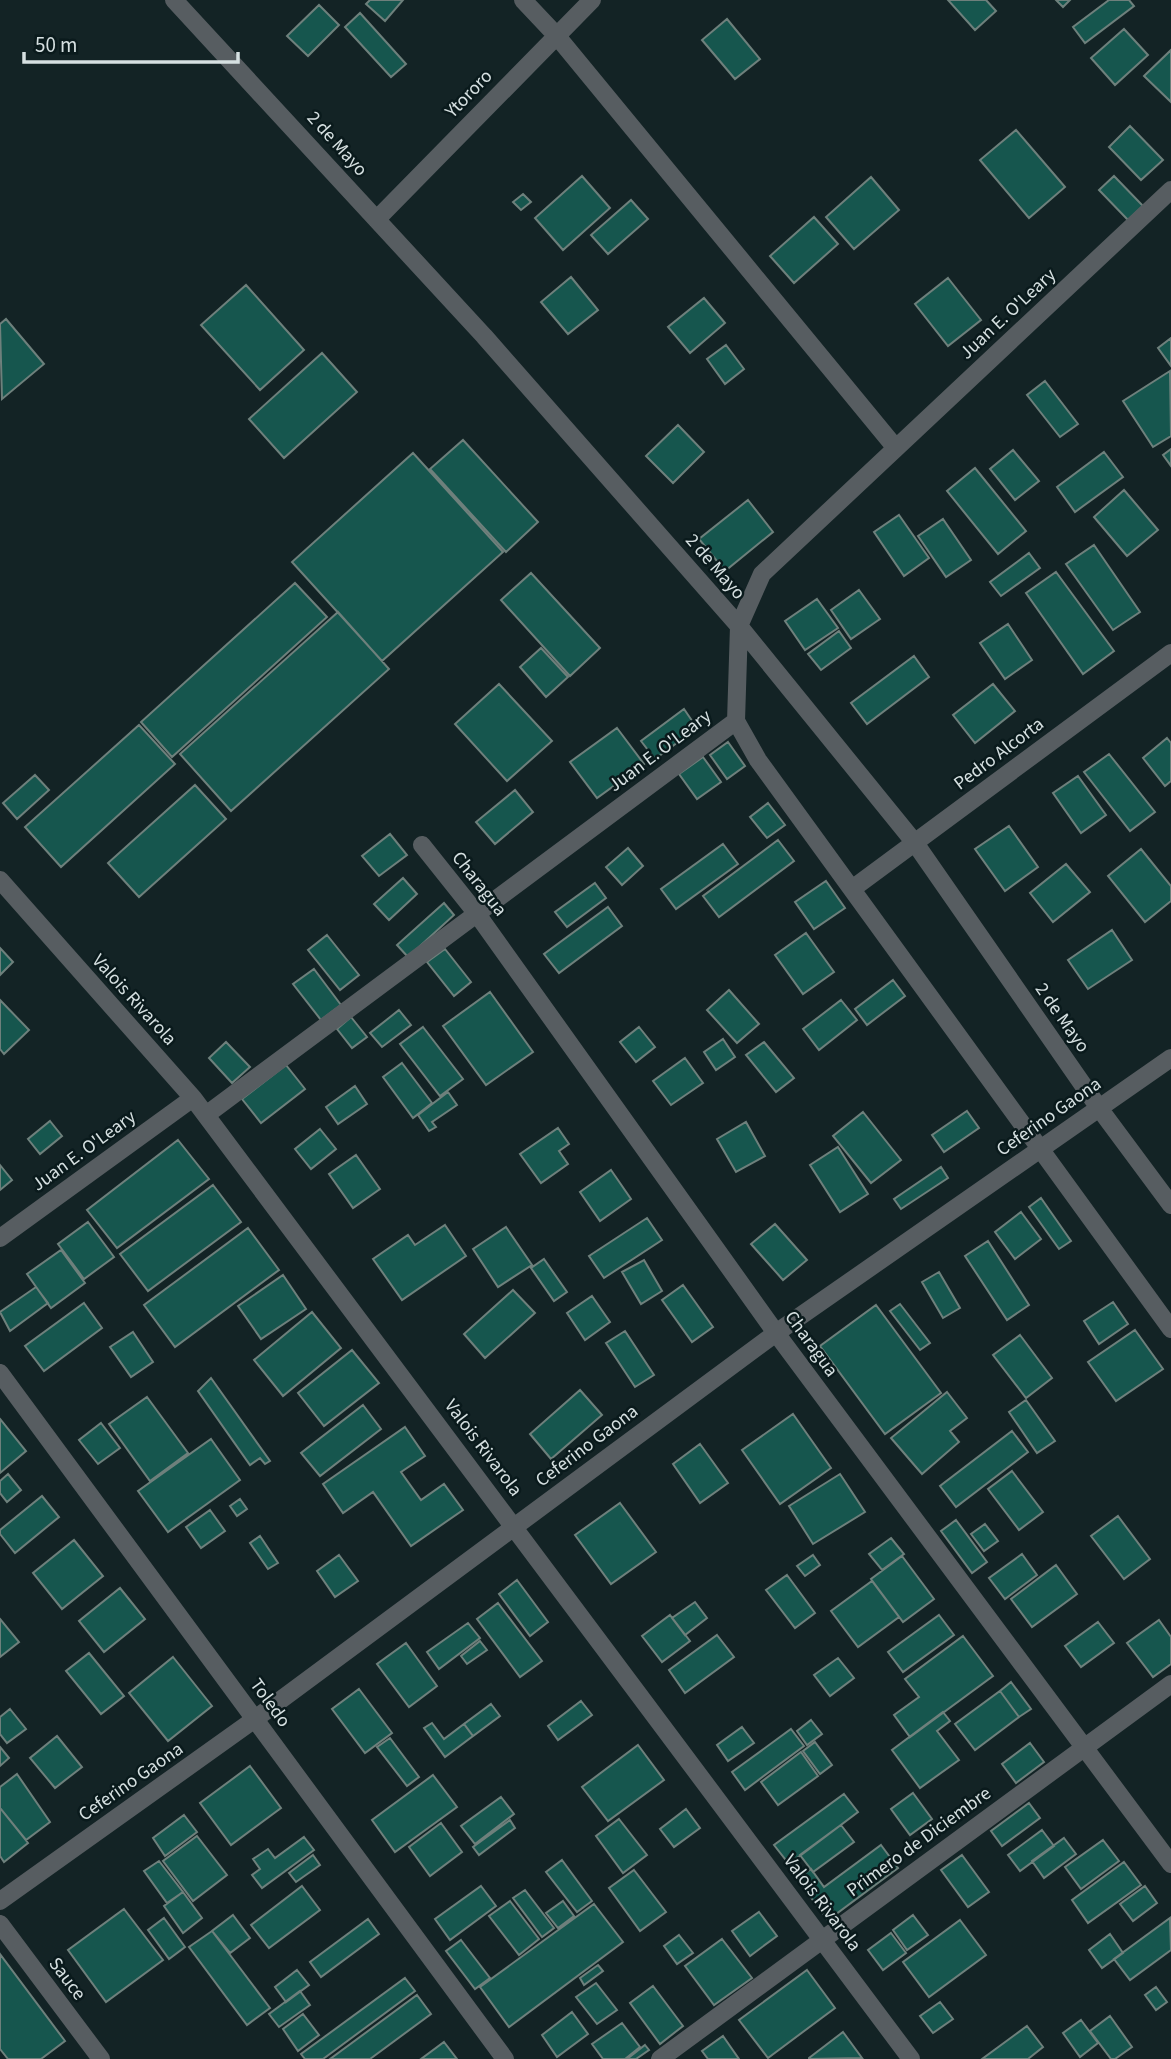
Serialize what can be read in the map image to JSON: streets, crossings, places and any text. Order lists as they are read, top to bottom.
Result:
{
  "streets": {
    "street": [
      "Ytororo",
      "2 de Mayo",
      "Juan E. O'Leary",
      "Pedro Alcorta",
      "Charagua",
      "Valois Rivarola",
      "Ceferino Gaona",
      "Toledo",
      "Primero de Diciembre",
      "Sauce"
    ]
  },
  "crossings": [
    ["Ytororo", "2 de Mayo"],
    ["2 de Mayo", "Juan E. O'Leary"],
    ["2 de Mayo", "Pedro Alcorta"],
    ["2 de Mayo", "Ceferino Gaona"],
    ["Juan E. O'Leary", "Charagua"],
    ["Juan E. O'Leary", "Valois Rivarola"],
    ["Charagua", "Ceferino Gaona"],
    ["Charagua", "Primero de Diciembre"],
    ["Valois Rivarola", "Ceferino Gaona"],
    ["Valois Rivarola", "Primero de Diciembre"],
    ["Ceferino Gaona", "Toledo"]
  ],
  "scale_bar": "50 m"
}
